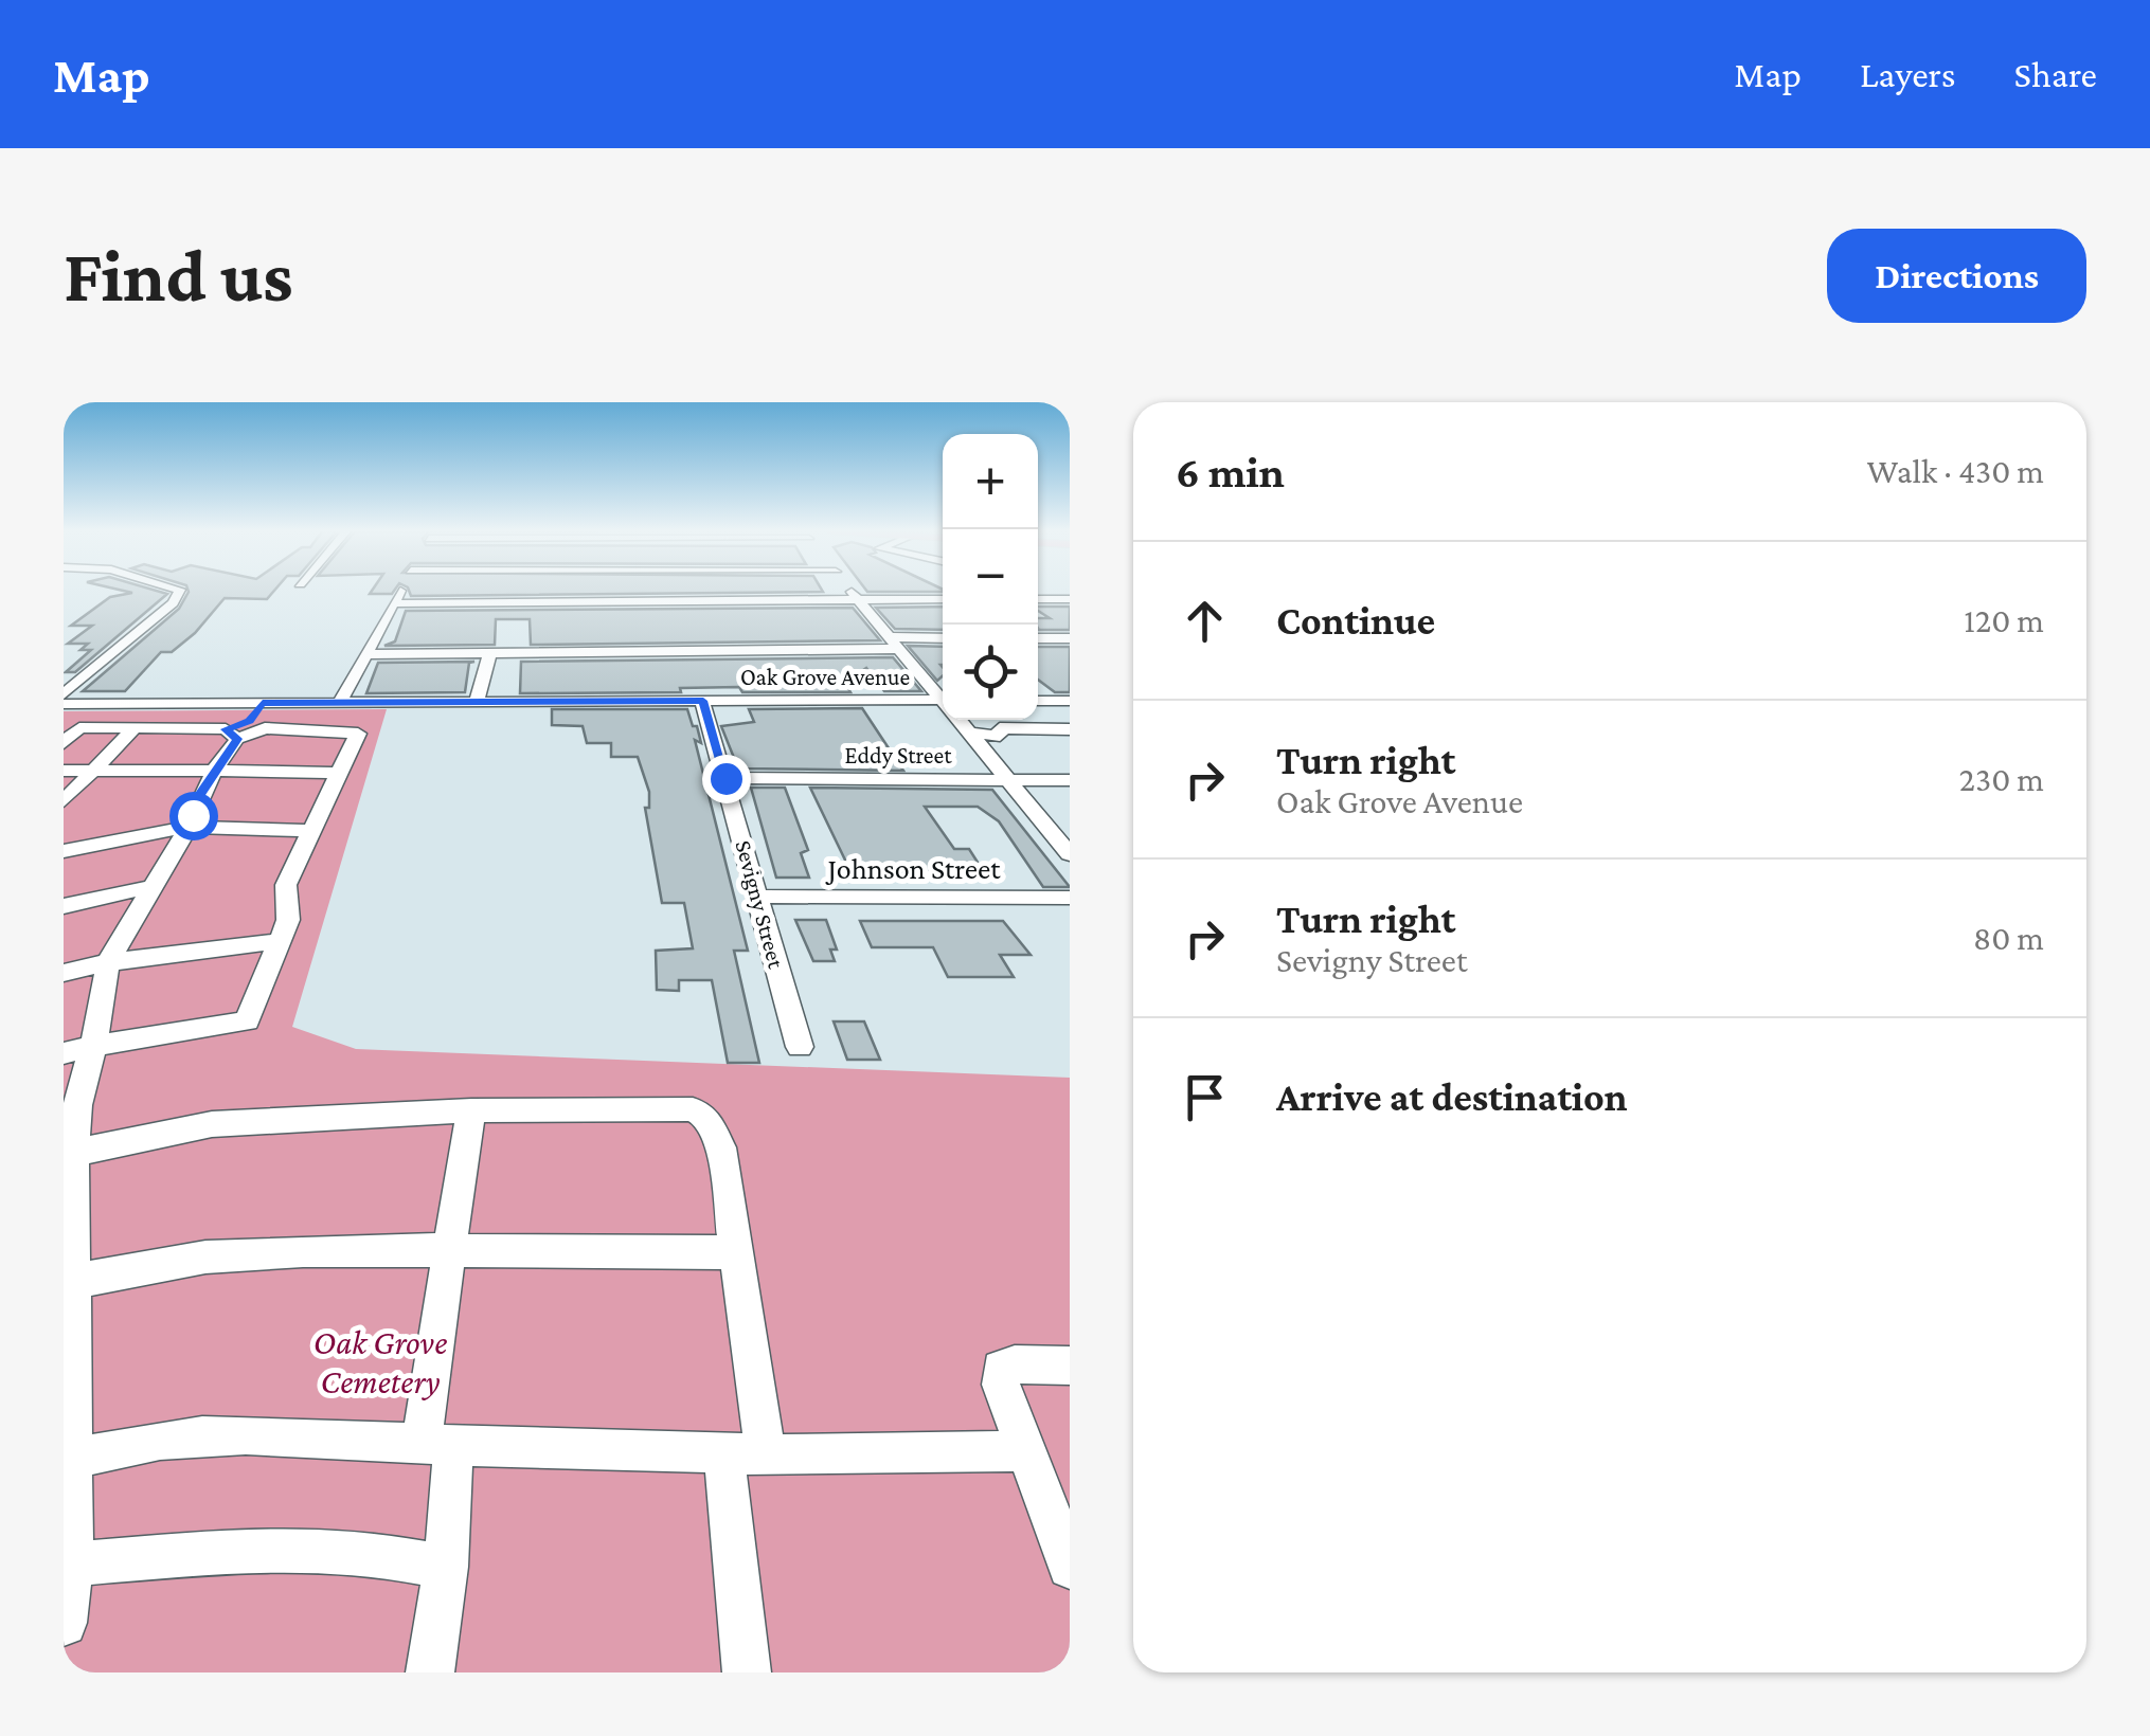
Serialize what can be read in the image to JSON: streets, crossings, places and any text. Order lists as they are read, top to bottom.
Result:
{
  "streets": {
    "street": [
      "Oak Grove Avenue",
      "Eddy Street",
      "Johnson Street",
      "Sevigny Street"
    ]
  },
  "crossings": [
    ["Oak Grove Avenue", "Sevigny Street"],
    ["Eddy Street", "Sevigny Street"],
    ["Johnson Street", "Sevigny Street"]
  ],
  "parks": ["Oak Grove Cemetery"],
  "page": {
    "header": "Map",
    "nav": ["Map", "Layers", "Share"],
    "buttons": "Directions",
    "title": "Find us",
    "heading": ["6 min", "Walk · 430 m"],
    "map_buttons": ["+", "−"],
    "list": [
      ["Continue", "120 m"],
      ["Turn right", "Oak Grove Avenue", "230 m"],
      ["Turn right", "Sevigny Street", "80 m"],
      "Arrive at destination"
    ]
  }
}
